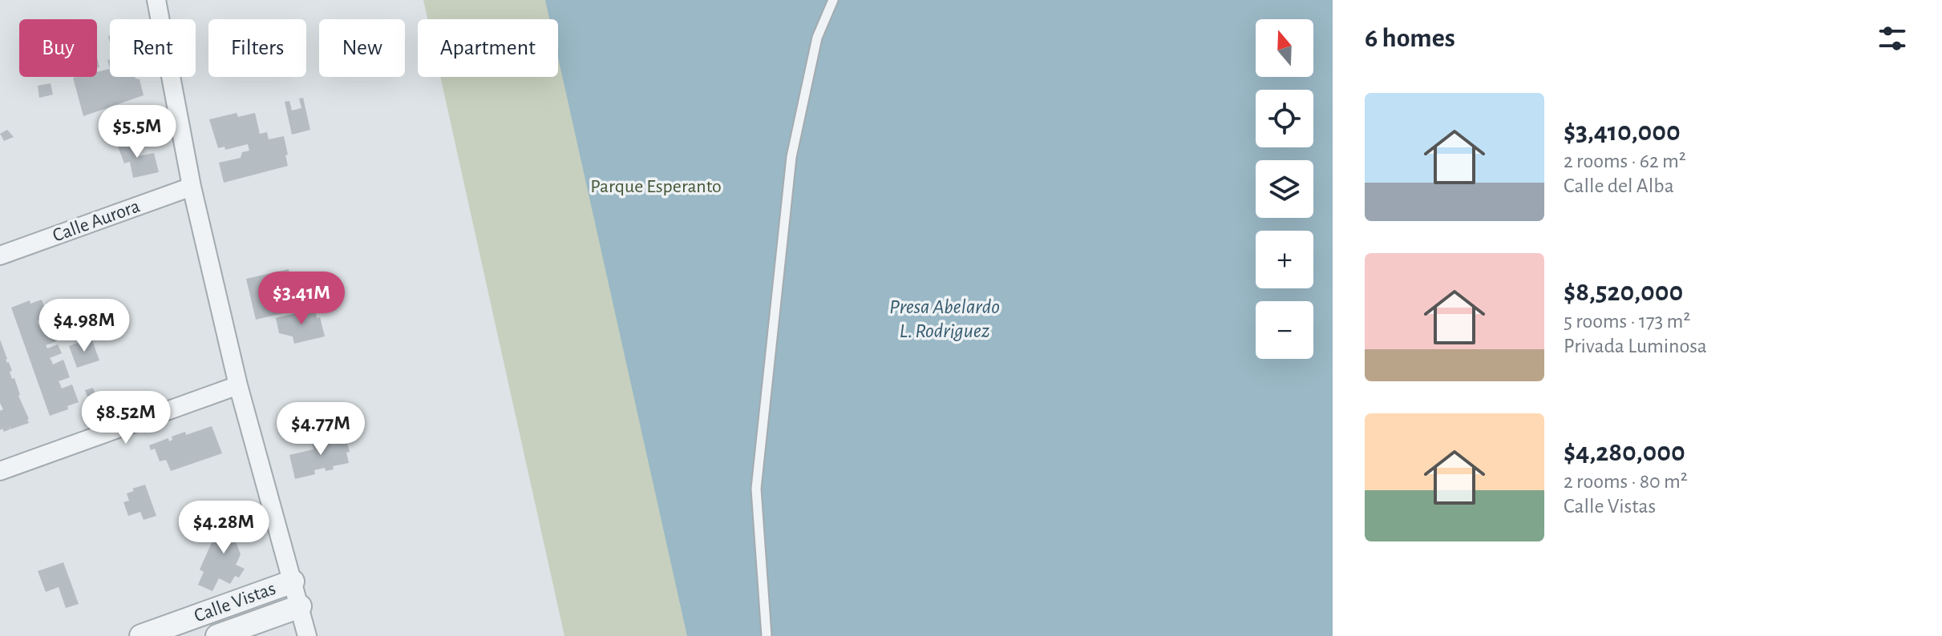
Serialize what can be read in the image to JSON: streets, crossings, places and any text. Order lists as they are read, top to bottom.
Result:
{
  "streets": {
    "street": ["Calle Aurora", "Calle Vistas"]
  },
  "water": ["Presa Abelardo L. Rodriguez"],
  "parks": ["Parque Esperanto"],
  "north": "top",
  "page": {
    "heading": "6 homes",
    "map_buttons": ["+", "−"],
    "chip": [
      "Buy",
      "Rent",
      "Filters",
      "New",
      "Apartment"
    ],
    "list": [
      {
        "name": "$3,410,000",
        "note": "2 rooms · 62 m² · Calle del Alba"
      },
      {
        "name": "$8,520,000",
        "note": "5 rooms · 173 m² · Privada Luminosa"
      },
      {
        "name": "$4,280,000",
        "note": "2 rooms · 80 m² · Calle Vistas"
      }
    ],
    "price": [
      "$5.5M",
      "$3.41M",
      "$4.98M",
      "$8.52M",
      "$4.77M",
      "$4.28M"
    ]
  }
}
